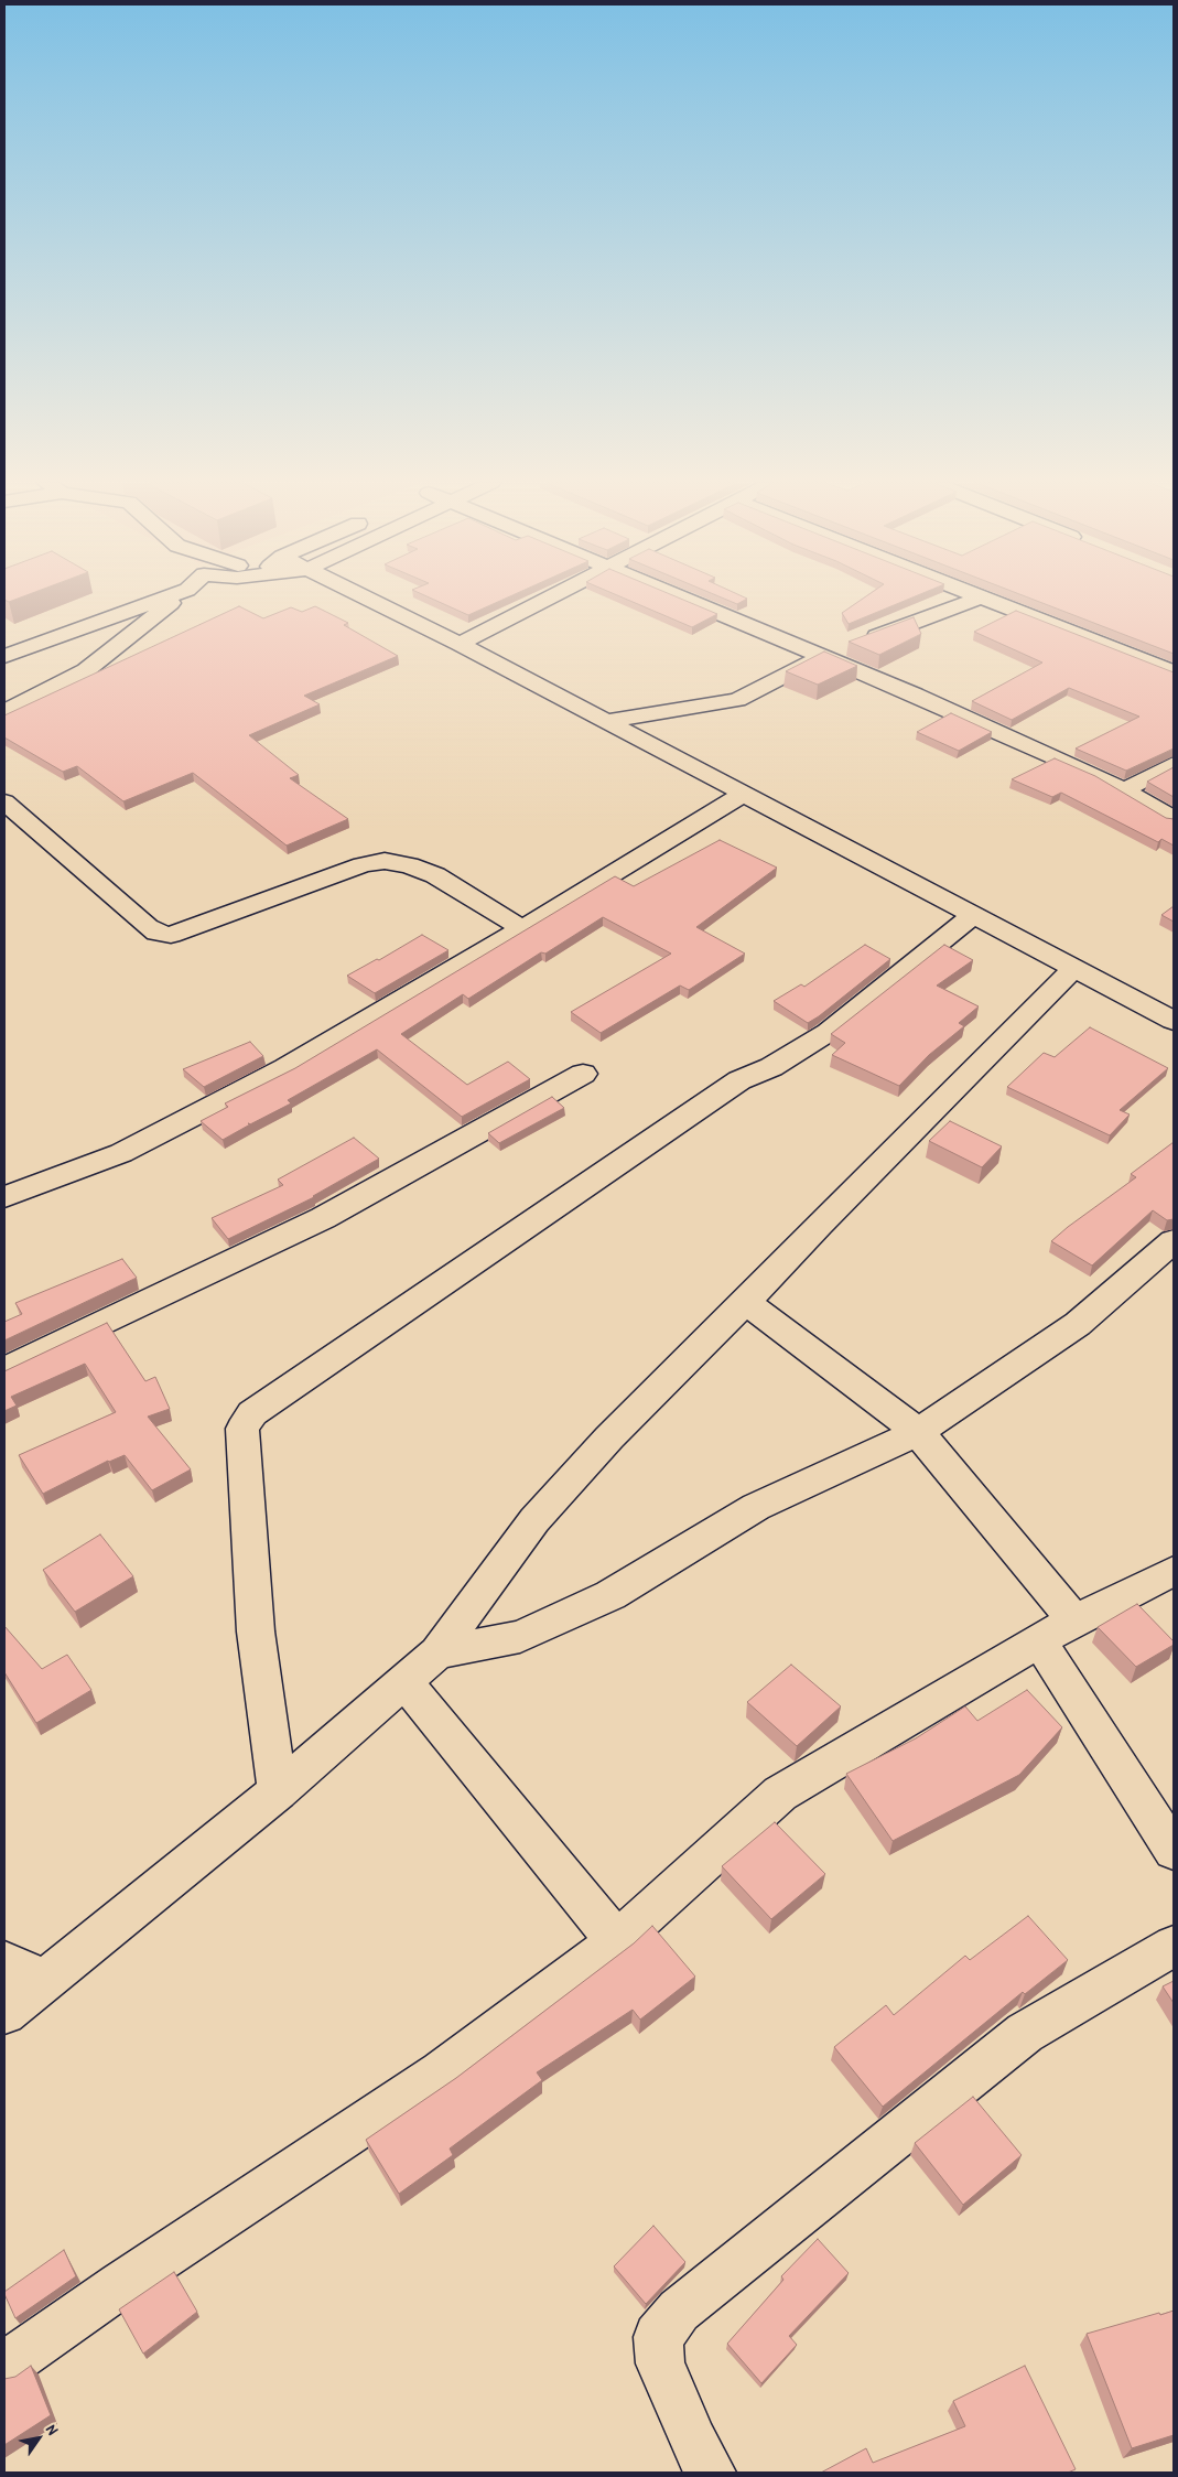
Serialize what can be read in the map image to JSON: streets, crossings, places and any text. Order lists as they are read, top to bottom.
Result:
{
  "north": "top right"
}
